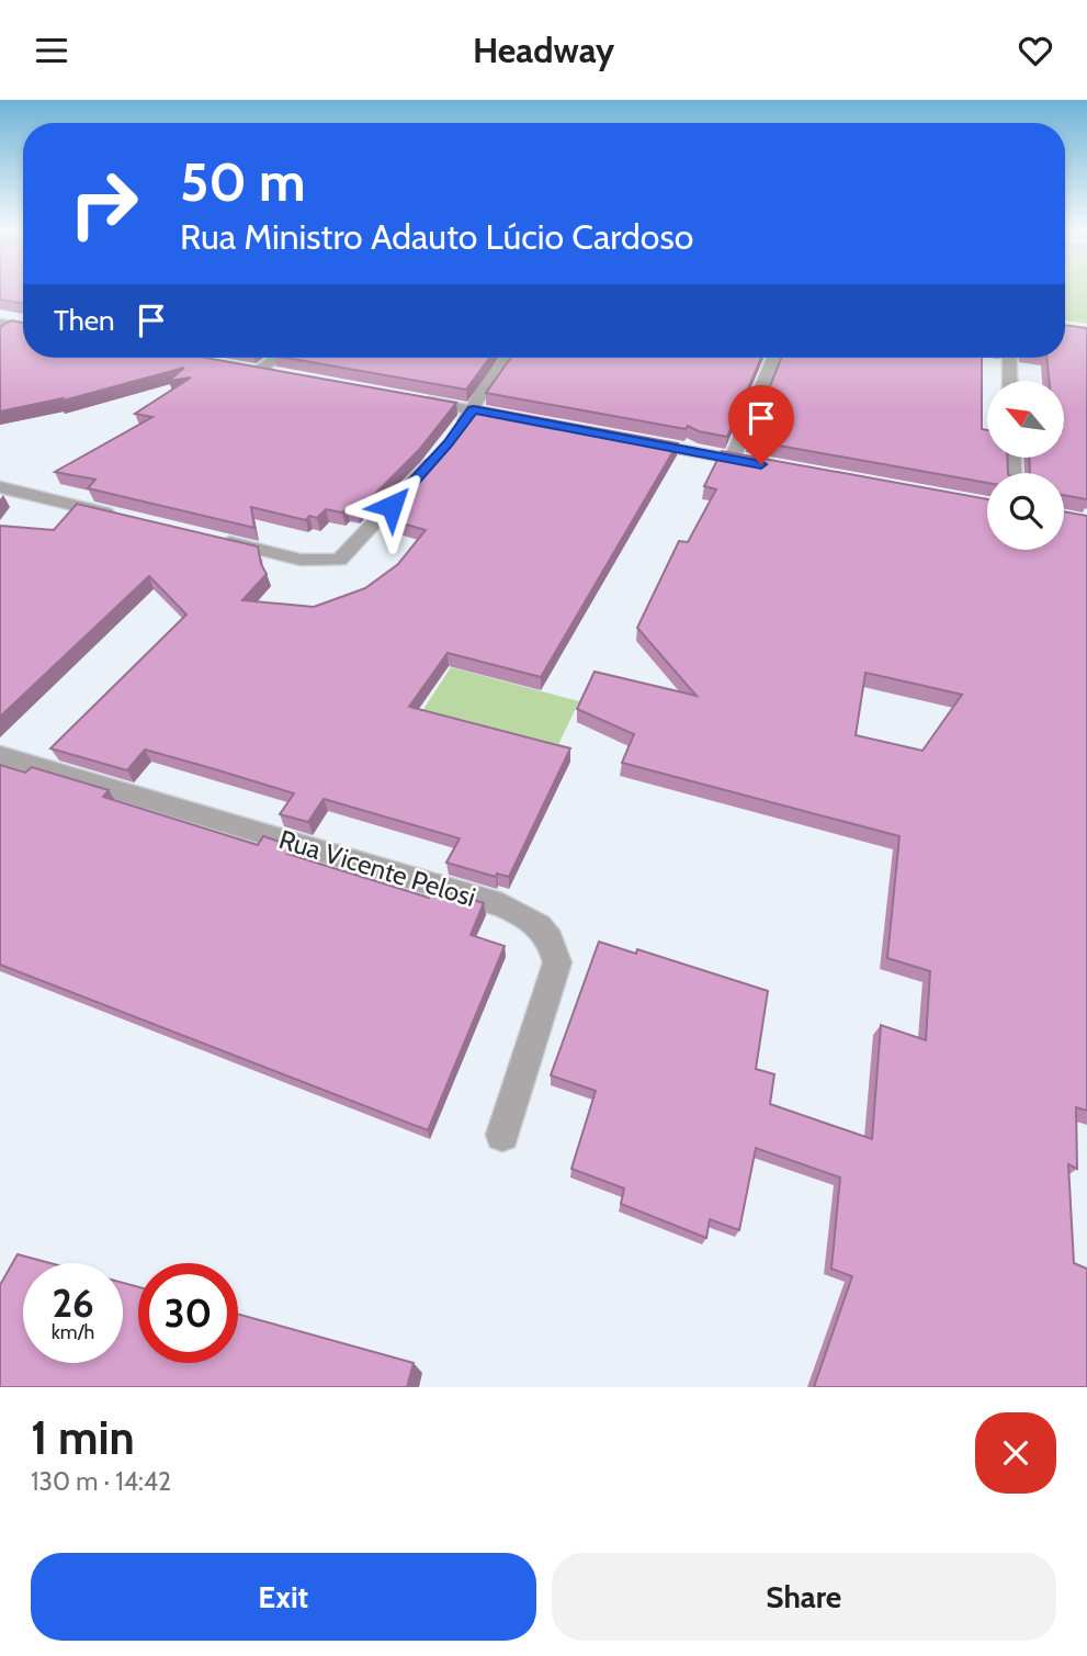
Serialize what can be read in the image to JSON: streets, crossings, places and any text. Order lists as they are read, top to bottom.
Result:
{
  "streets": {
    "street": ["Rua Vicente Pelosi"]
  },
  "north": "top left",
  "page": {
    "header": "Headway",
    "turn": ["50 m", "Rua Ministro Adauto Lúcio Cardoso"],
    "then": "Then",
    "speed": "26 km/h",
    "limit": "30",
    "heading": ["1 min", "130 m · 14:42"],
    "buttons": ["Exit", "Share"]
  }
}
